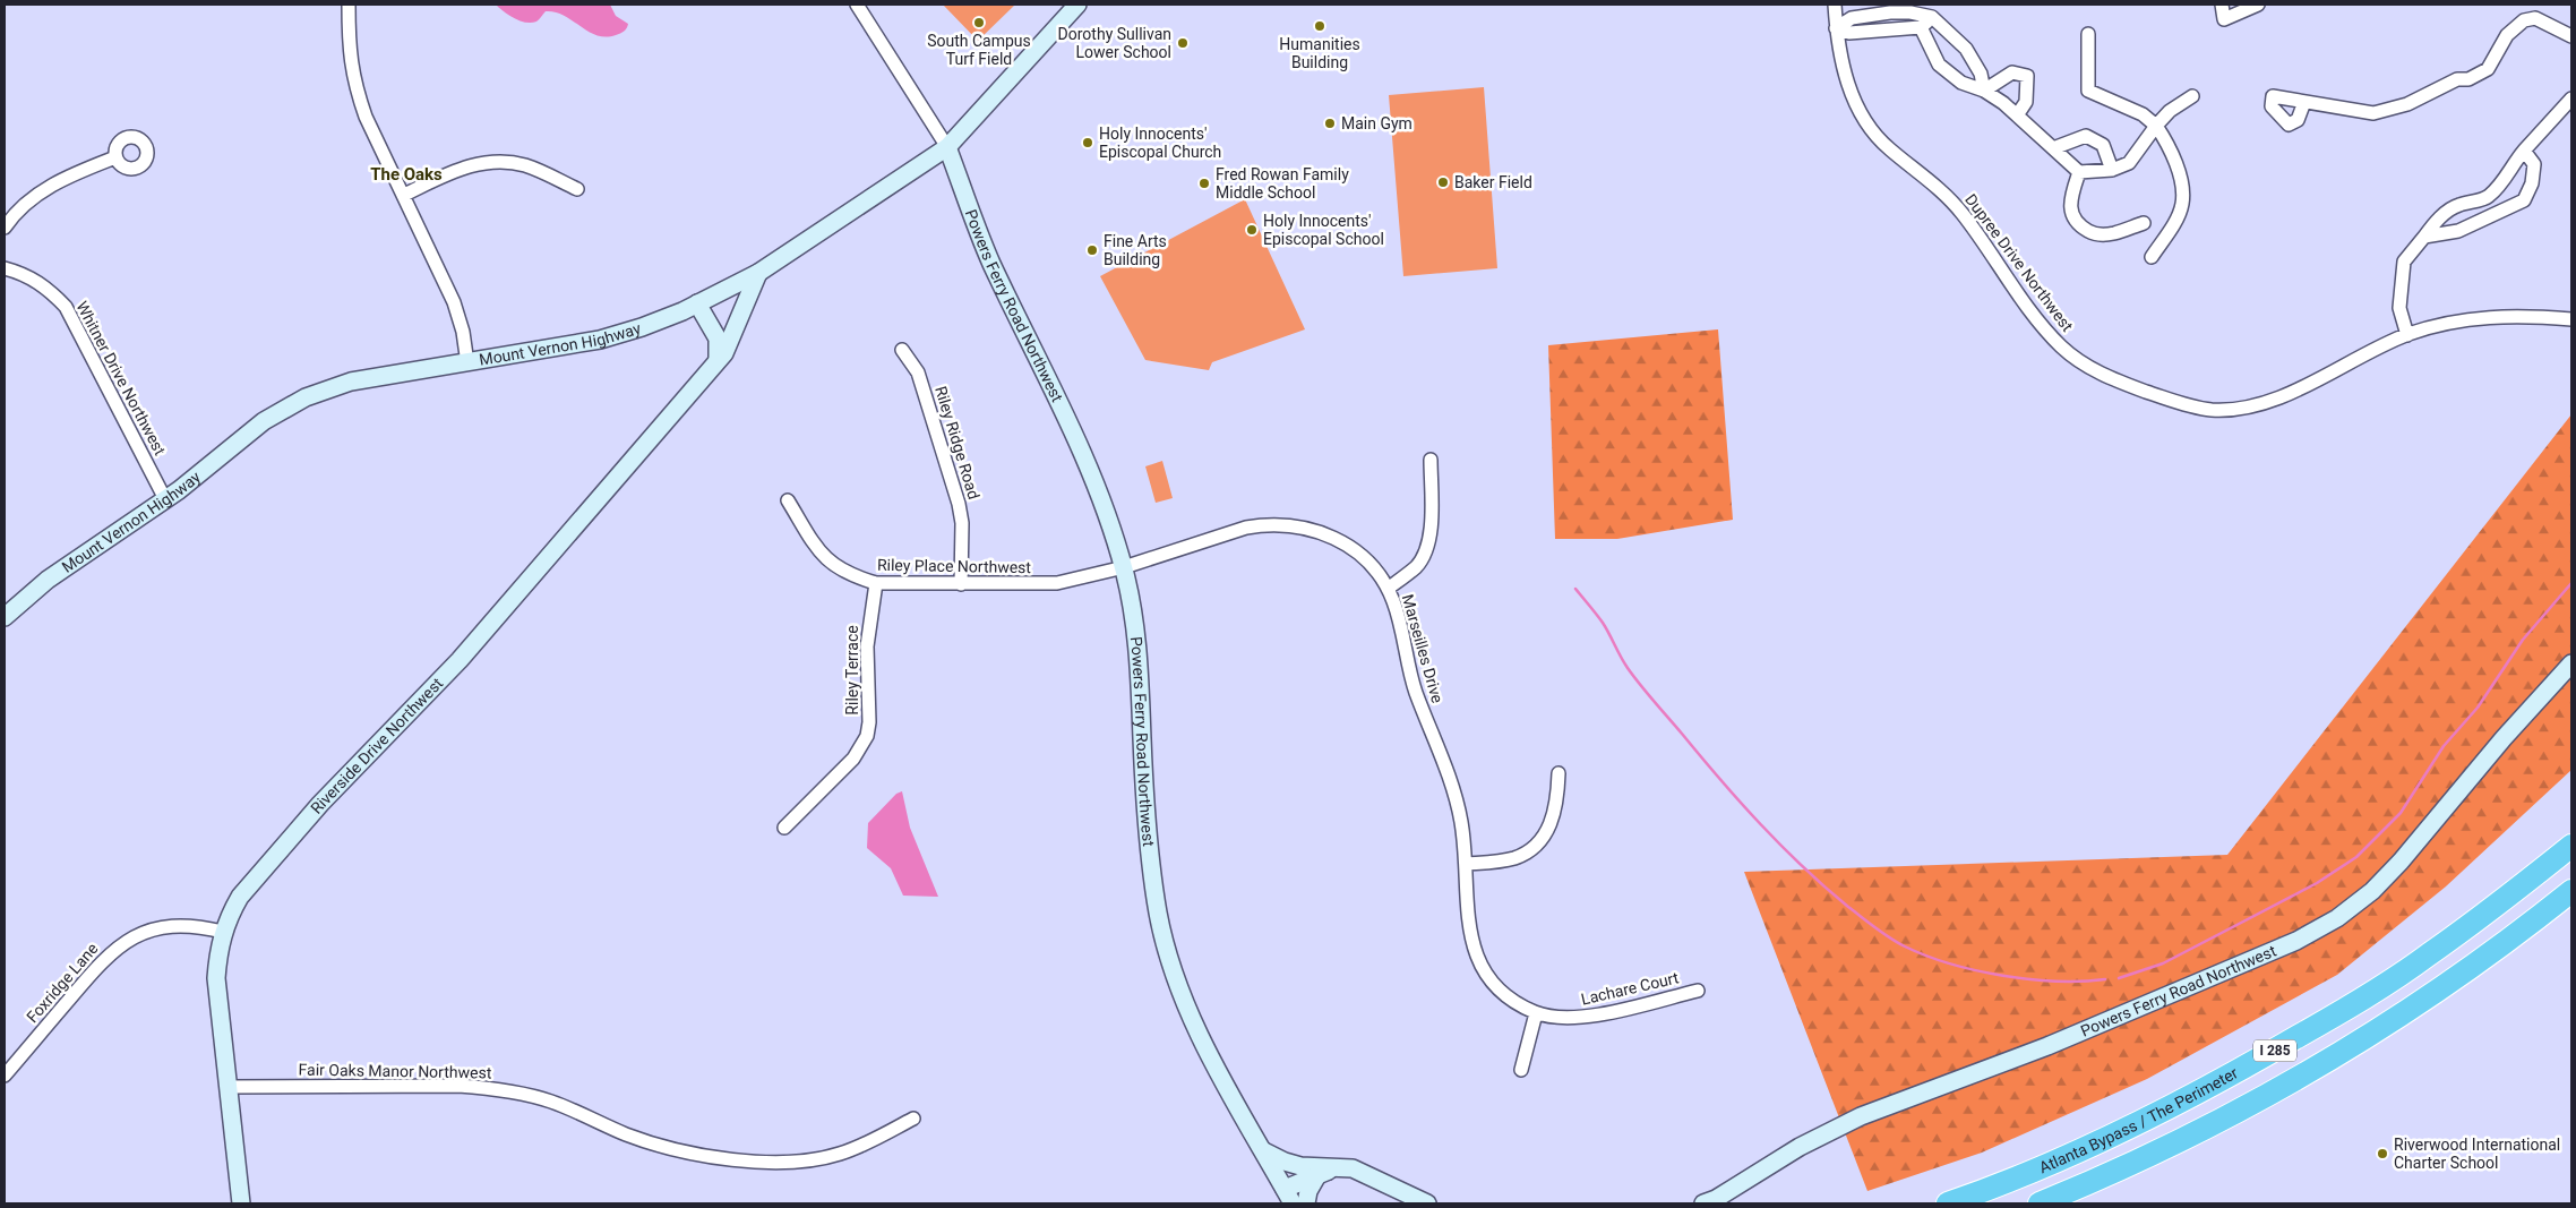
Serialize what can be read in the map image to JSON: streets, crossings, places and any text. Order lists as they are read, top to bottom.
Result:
{
  "streets": {
    "highway": ["I 285", "Atlanta Bypass / The Perimeter"],
    "street": [
      "Dupree Drive Northwest",
      "Powers Ferry Road Northwest",
      "Mount Vernon Highway",
      "Whitner Drive Northwest",
      "Riley Ridge Road",
      "Riley Place Northwest",
      "Marseilles Drive",
      "Riley Terrace",
      "Riverside Drive Northwest",
      "Foxridge Lane",
      "Lachare Court",
      "Fair Oaks Manor Northwest"
    ]
  },
  "crossings": [
    ["Powers Ferry Road Northwest", "Mount Vernon Highway"],
    ["Powers Ferry Road Northwest", "Riley Place Northwest"],
    ["Powers Ferry Road Northwest", "Marseilles Drive"],
    ["Mount Vernon Highway", "Whitner Drive Northwest"],
    ["Mount Vernon Highway", "Riverside Drive Northwest"],
    ["Riley Ridge Road", "Riley Place Northwest"],
    ["Riley Place Northwest", "Marseilles Drive"],
    ["Riley Place Northwest", "Riley Terrace"],
    ["Marseilles Drive", "Lachare Court"],
    ["Riverside Drive Northwest", "Foxridge Lane"],
    ["Riverside Drive Northwest", "Fair Oaks Manor Northwest"]
  ],
  "districts": ["The Oaks"],
  "places": [
    "South Campus Turf Field",
    "Humanities Building",
    "Dorothy Sullivan Lower School",
    "Main Gym",
    "Holy Innocents' Episcopal Church",
    "Baker Field",
    "Fred Rowan Family Middle School",
    "Holy Innocents' Episcopal School",
    "Fine Arts Building",
    "Riverwood International Charter School"
  ]
}
